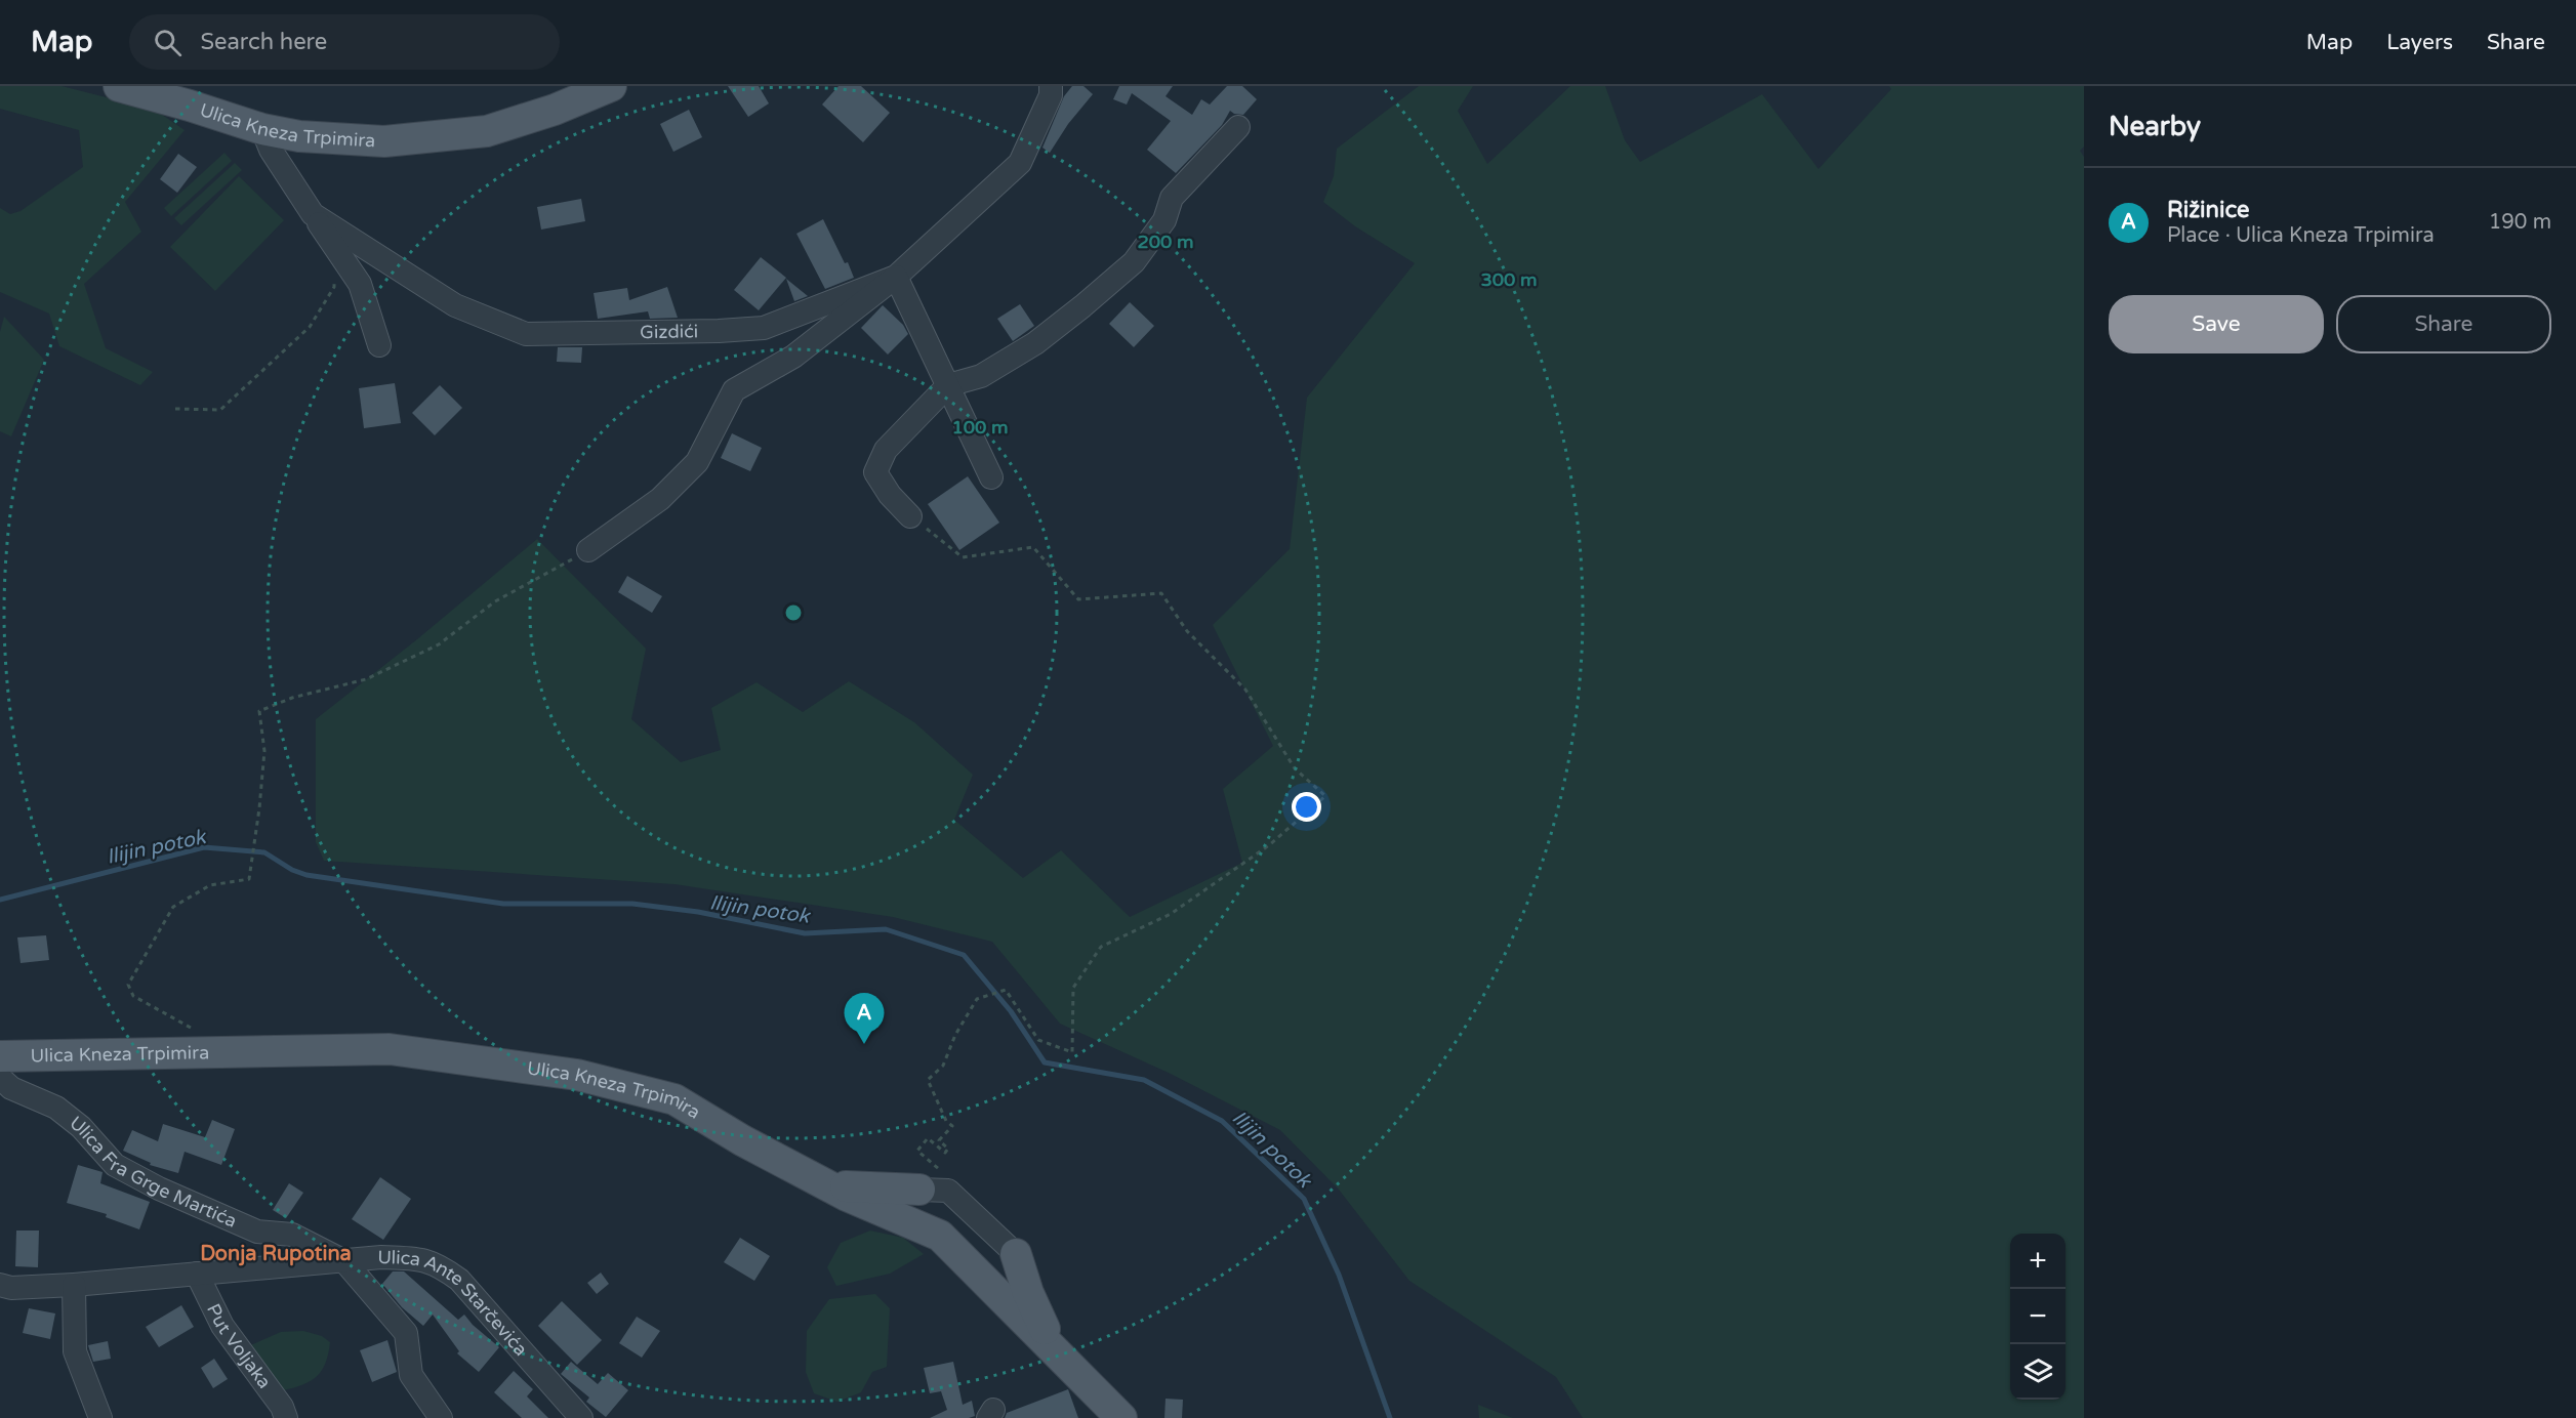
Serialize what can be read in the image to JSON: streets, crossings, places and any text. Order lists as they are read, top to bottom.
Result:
{
  "streets": {
    "main road": ["Ulica Kneza Trpimira"],
    "street": [
      "Gizdići",
      "Ulica Fra Grge Martića",
      "Ulica Ante Starčevića",
      "Put Voljaka"
    ]
  },
  "crossings": [
    ["Ulica Kneza Trpimira", "Gizdići"],
    ["Ulica Fra Grge Martića", "Ulica Ante Starčevića"],
    ["Ulica Ante Starčevića", "Put Voljaka"]
  ],
  "districts": ["Donja Rupotina"],
  "water": ["Ilijin potok"],
  "page": {
    "header": "Map",
    "search": "Search here",
    "nav": ["Map", "Layers", "Share"],
    "heading": "Nearby",
    "list": [
      {
        "mark": "A",
        "name": "Rižinice",
        "note": "Place · Ulica Kneza Trpimira",
        "value": "190 m"
      }
    ],
    "buttons": ["Save", "Share"],
    "pins": "A",
    "map_buttons": ["+", "−"]
  },
  "rings": ["200 m", "300 m", "100 m"]
}
